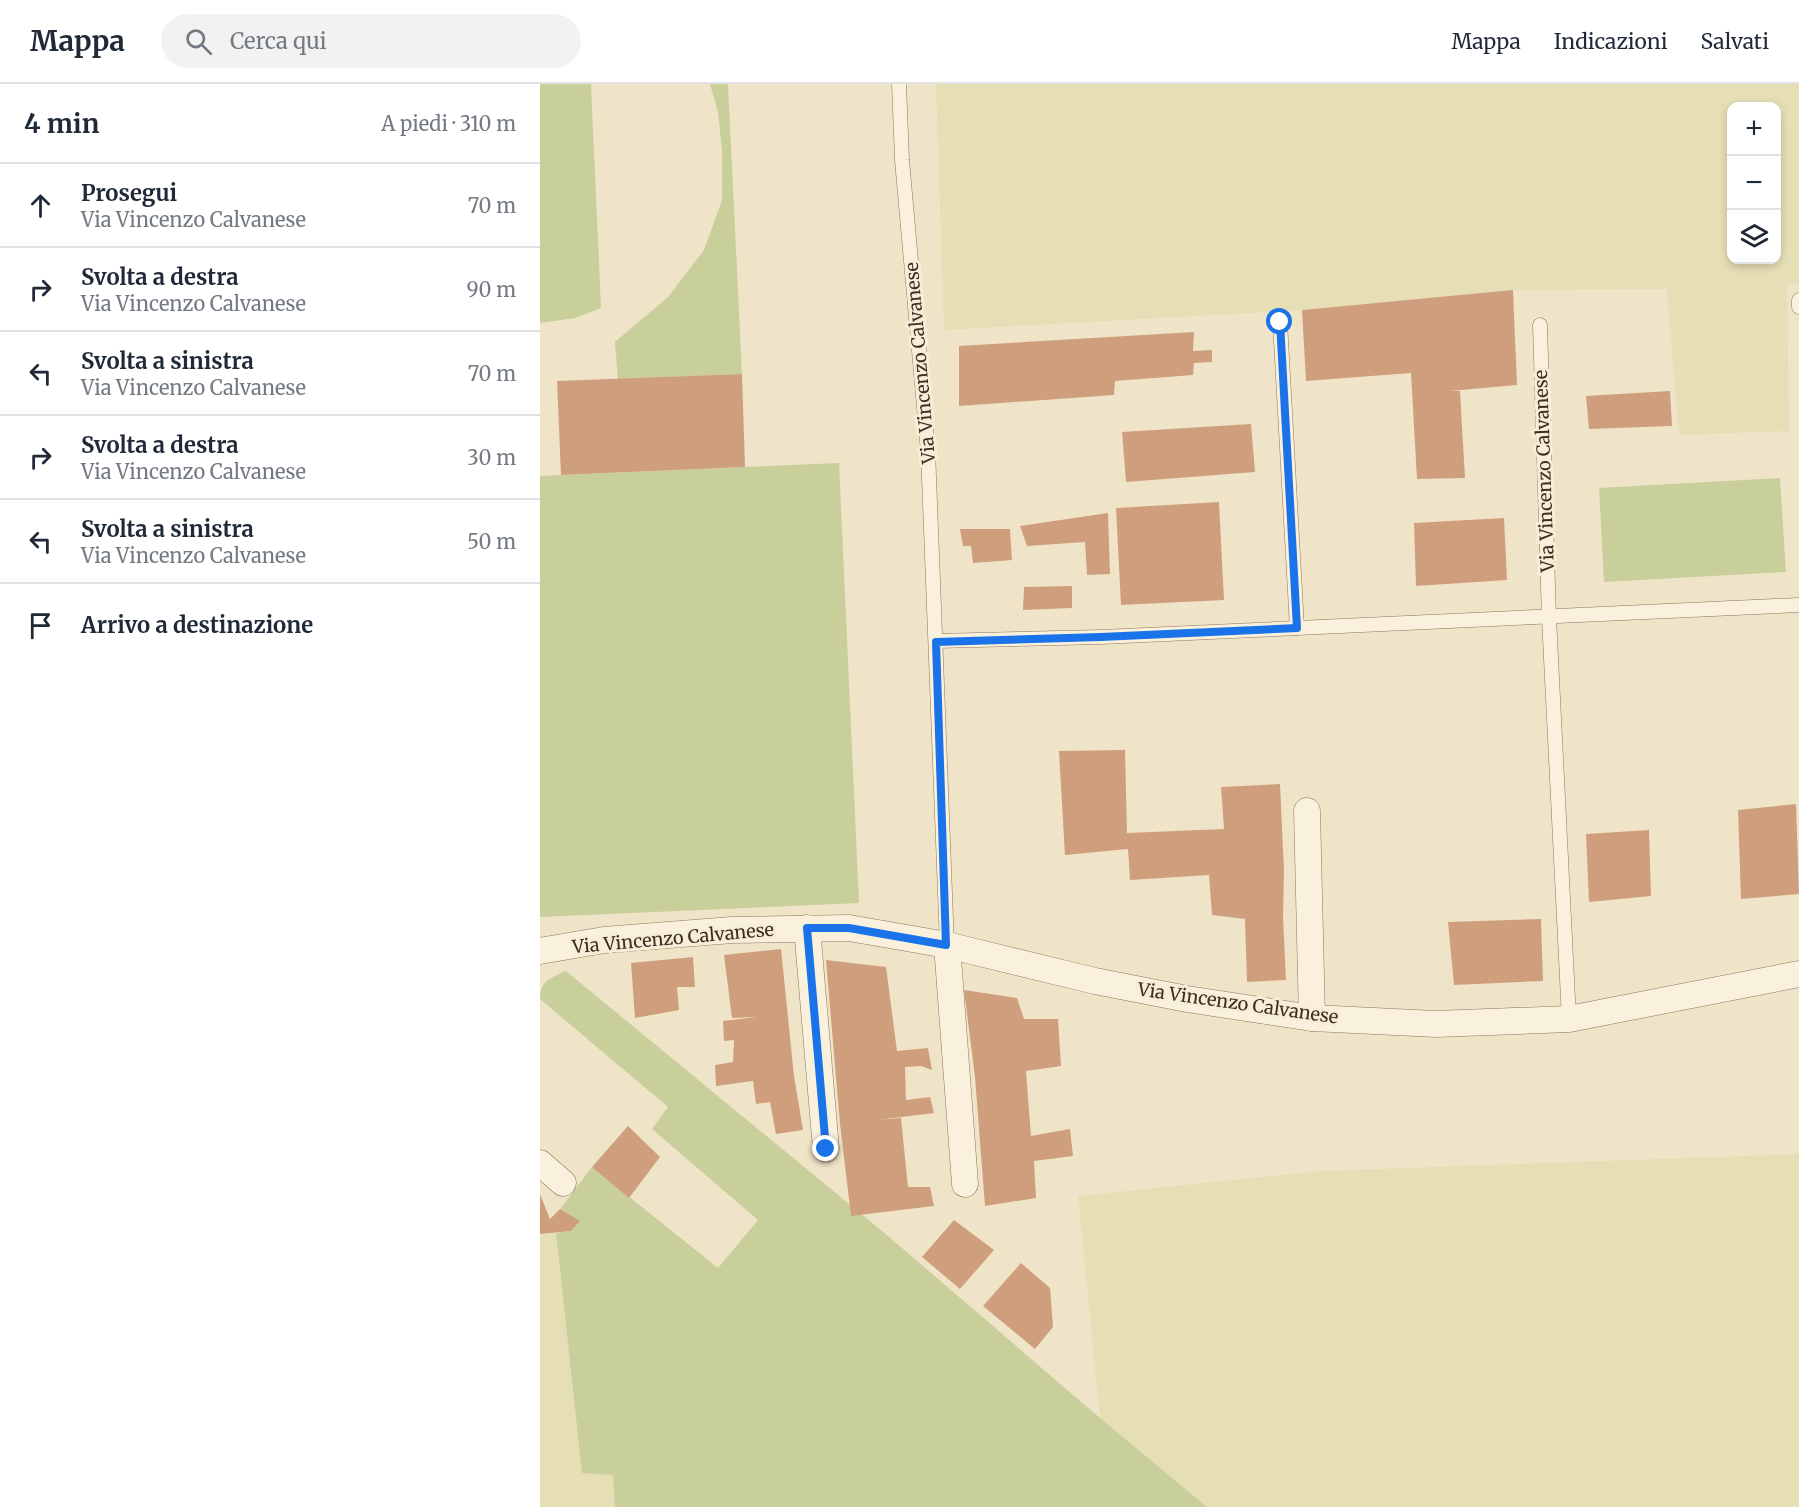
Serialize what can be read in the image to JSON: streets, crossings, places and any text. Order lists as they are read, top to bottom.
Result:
{
  "streets": {
    "street": ["Via Vincenzo Calvanese"]
  },
  "page": {
    "header": "Mappa",
    "search": "Cerca qui",
    "nav": ["Mappa", "Indicazioni", "Salvati"],
    "heading": ["4 min", "A piedi · 310 m"],
    "map_buttons": ["+", "−"],
    "list": [
      ["Prosegui", "Via Vincenzo Calvanese", "70 m"],
      ["Svolta a destra", "Via Vincenzo Calvanese", "90 m"],
      ["Svolta a sinistra", "Via Vincenzo Calvanese", "70 m"],
      ["Svolta a destra", "Via Vincenzo Calvanese", "30 m"],
      ["Svolta a sinistra", "Via Vincenzo Calvanese", "50 m"],
      "Arrivo a destinazione"
    ]
  }
}
